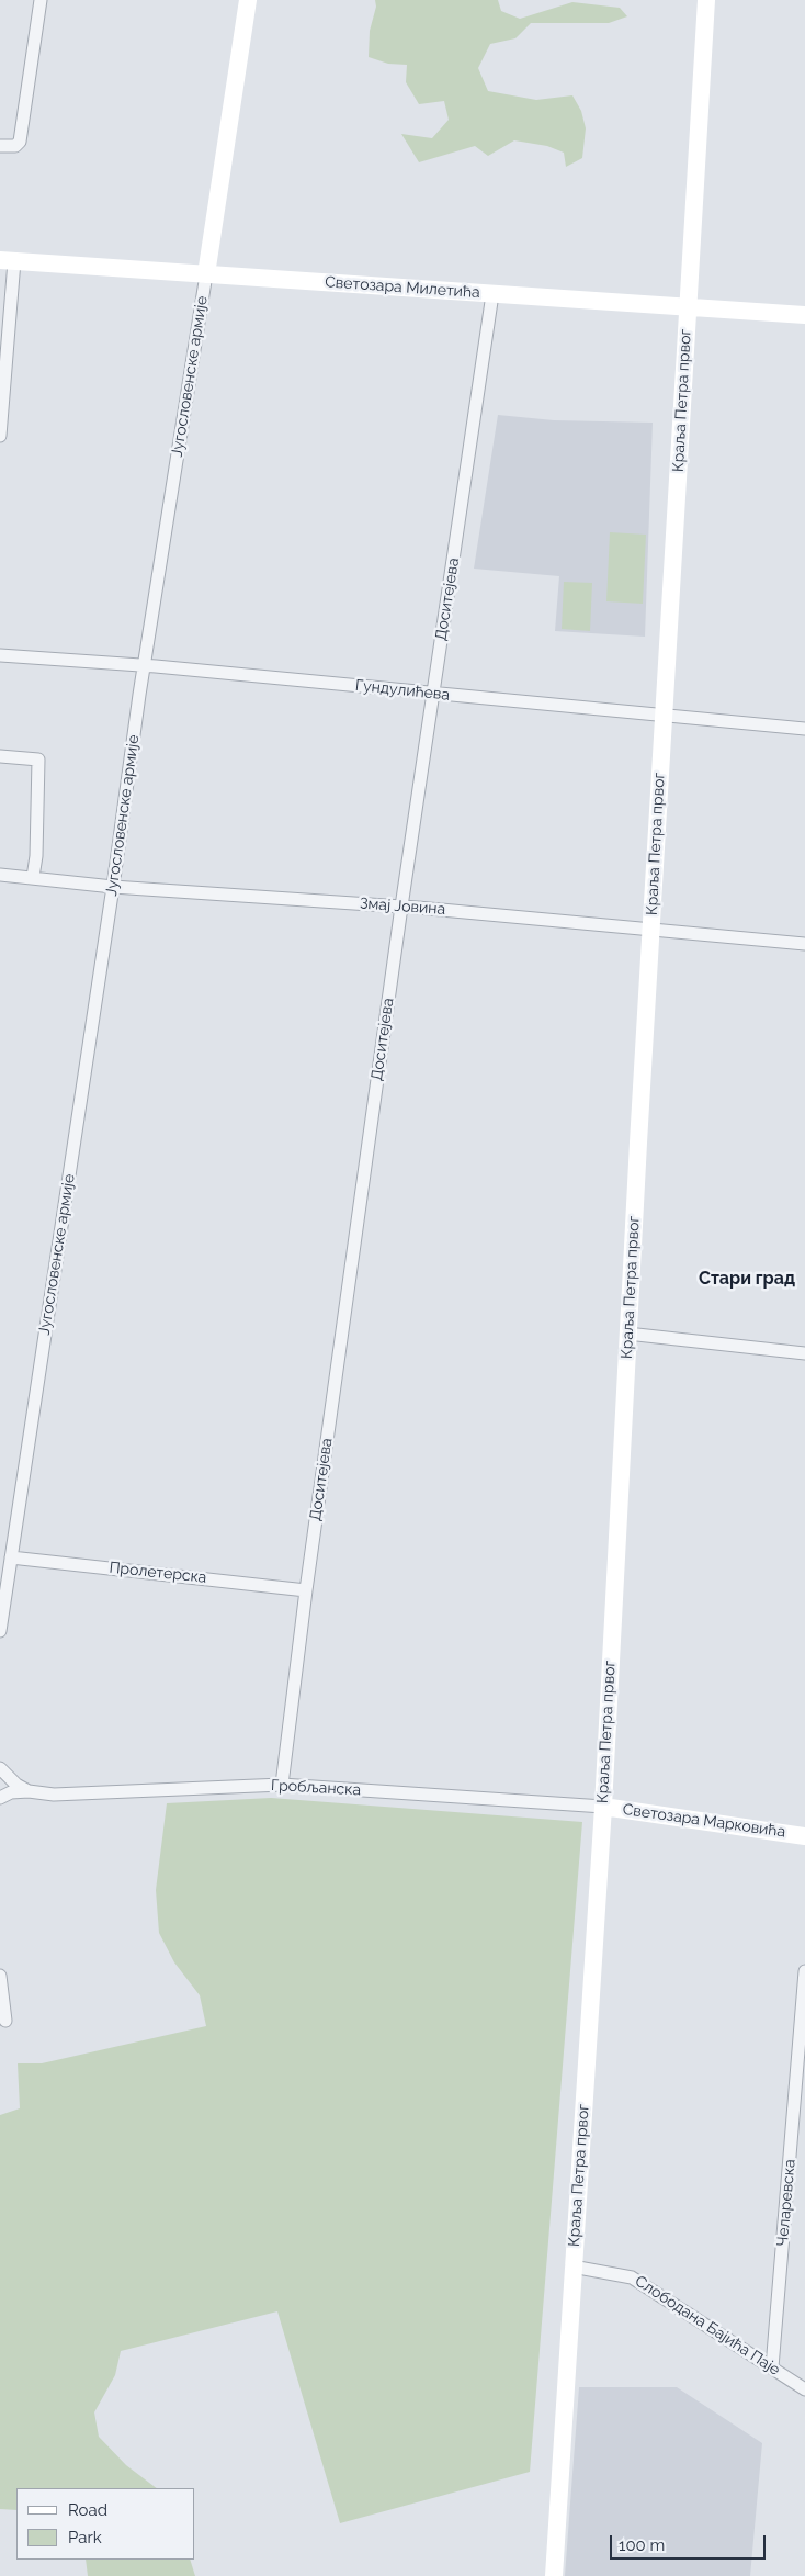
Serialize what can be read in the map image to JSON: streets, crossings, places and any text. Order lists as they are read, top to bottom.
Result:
{
  "streets": {
    "main road": [
      "Светозара Милетића",
      "Југословенске армије",
      "Краља Петра првог",
      "Светозара Марковића"
    ],
    "street": [
      "Доситејева",
      "Гундулићева",
      "Змај Јовина",
      "Пролетерска",
      "Гробљанска",
      "Челаревска",
      "Слободана Бајића Паје"
    ]
  },
  "crossings": [
    ["Светозара Милетића", "Југословенске армије"],
    ["Светозара Милетића", "Краља Петра првог"],
    ["Светозара Милетића", "Доситејева"],
    ["Југословенске армије", "Гундулићева"],
    ["Југословенске армије", "Змај Јовина"],
    ["Југословенске армије", "Пролетерска"],
    ["Краља Петра првог", "Гундулићева"],
    ["Краља Петра првог", "Змај Јовина"],
    ["Краља Петра првог", "Гробљанска"],
    ["Краља Петра првог", "Светозара Марковића"],
    ["Краља Петра првог", "Слободана Бајића Паје"],
    ["Доситејева", "Гундулићева"],
    ["Доситејева", "Змај Јовина"],
    ["Доситејева", "Пролетерска"],
    ["Доситејева", "Гробљанска"],
    ["Гробљанска", "Светозара Марковића"],
    ["Челаревска", "Слободана Бајића Паје"]
  ],
  "districts": ["Стари град"],
  "legend": ["Road", "Park"],
  "scale_bar": "100 m"
}
